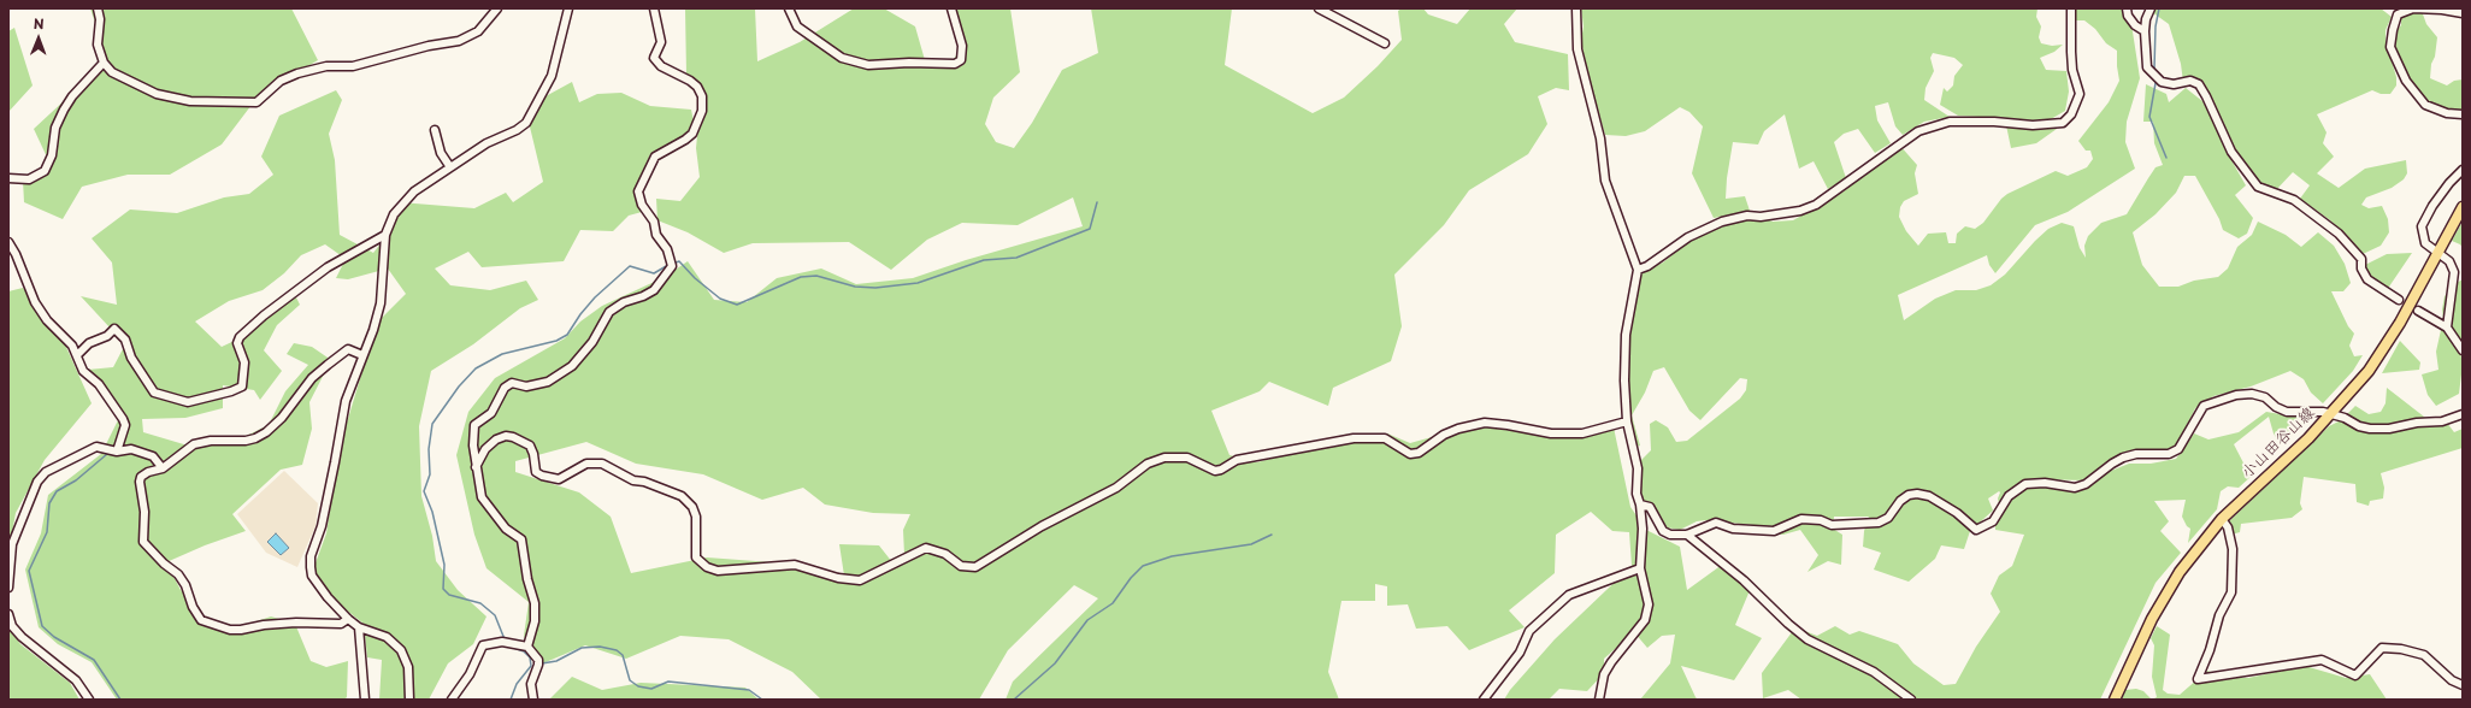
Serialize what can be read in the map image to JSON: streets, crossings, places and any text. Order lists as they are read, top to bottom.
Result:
{
  "streets": {
    "main road": ["小山田谷山線"]
  },
  "north": "top"
}
